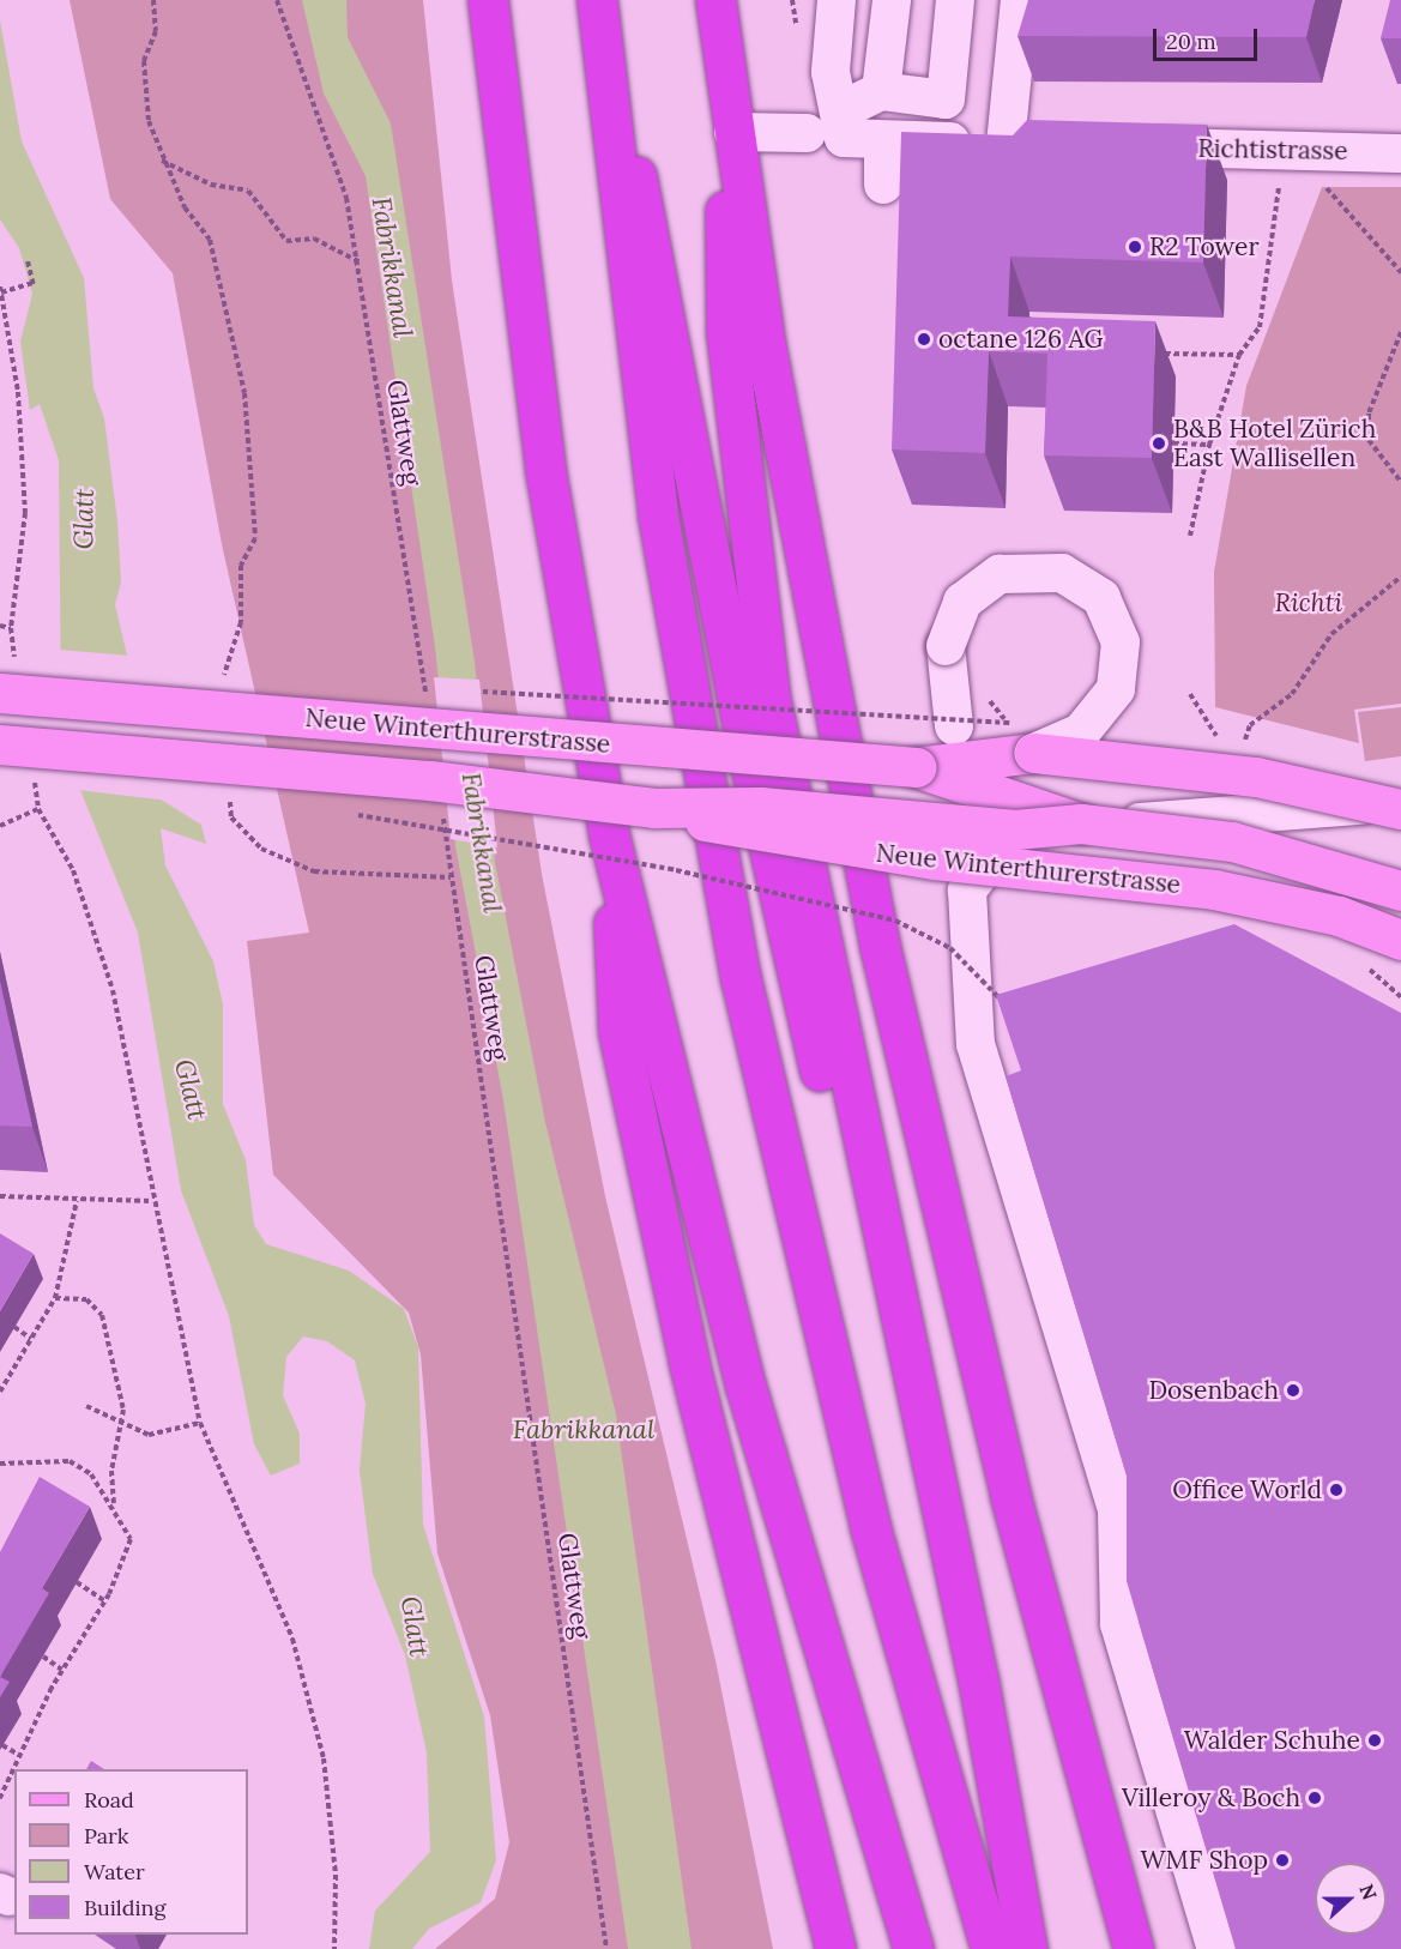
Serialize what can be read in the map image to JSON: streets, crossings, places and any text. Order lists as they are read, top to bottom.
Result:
{
  "streets": {
    "main road": ["Neue Winterthurerstrasse"],
    "street": ["Richtistrasse"],
    "path": ["Glattweg"]
  },
  "water": ["Fabrikkanal", "Glatt"],
  "parks": ["Richti"],
  "places": [
    "R2 Tower",
    "octane 126 AG",
    "B&B Hotel Zürich East Wallisellen",
    "Dosenbach",
    "Office World",
    "Walder Schuhe",
    "Villeroy & Boch",
    "WMF Shop"
  ],
  "legend": [
    "Road",
    "Park",
    "Water",
    "Building"
  ],
  "scale_bar": "20 m",
  "north": "right"
}
